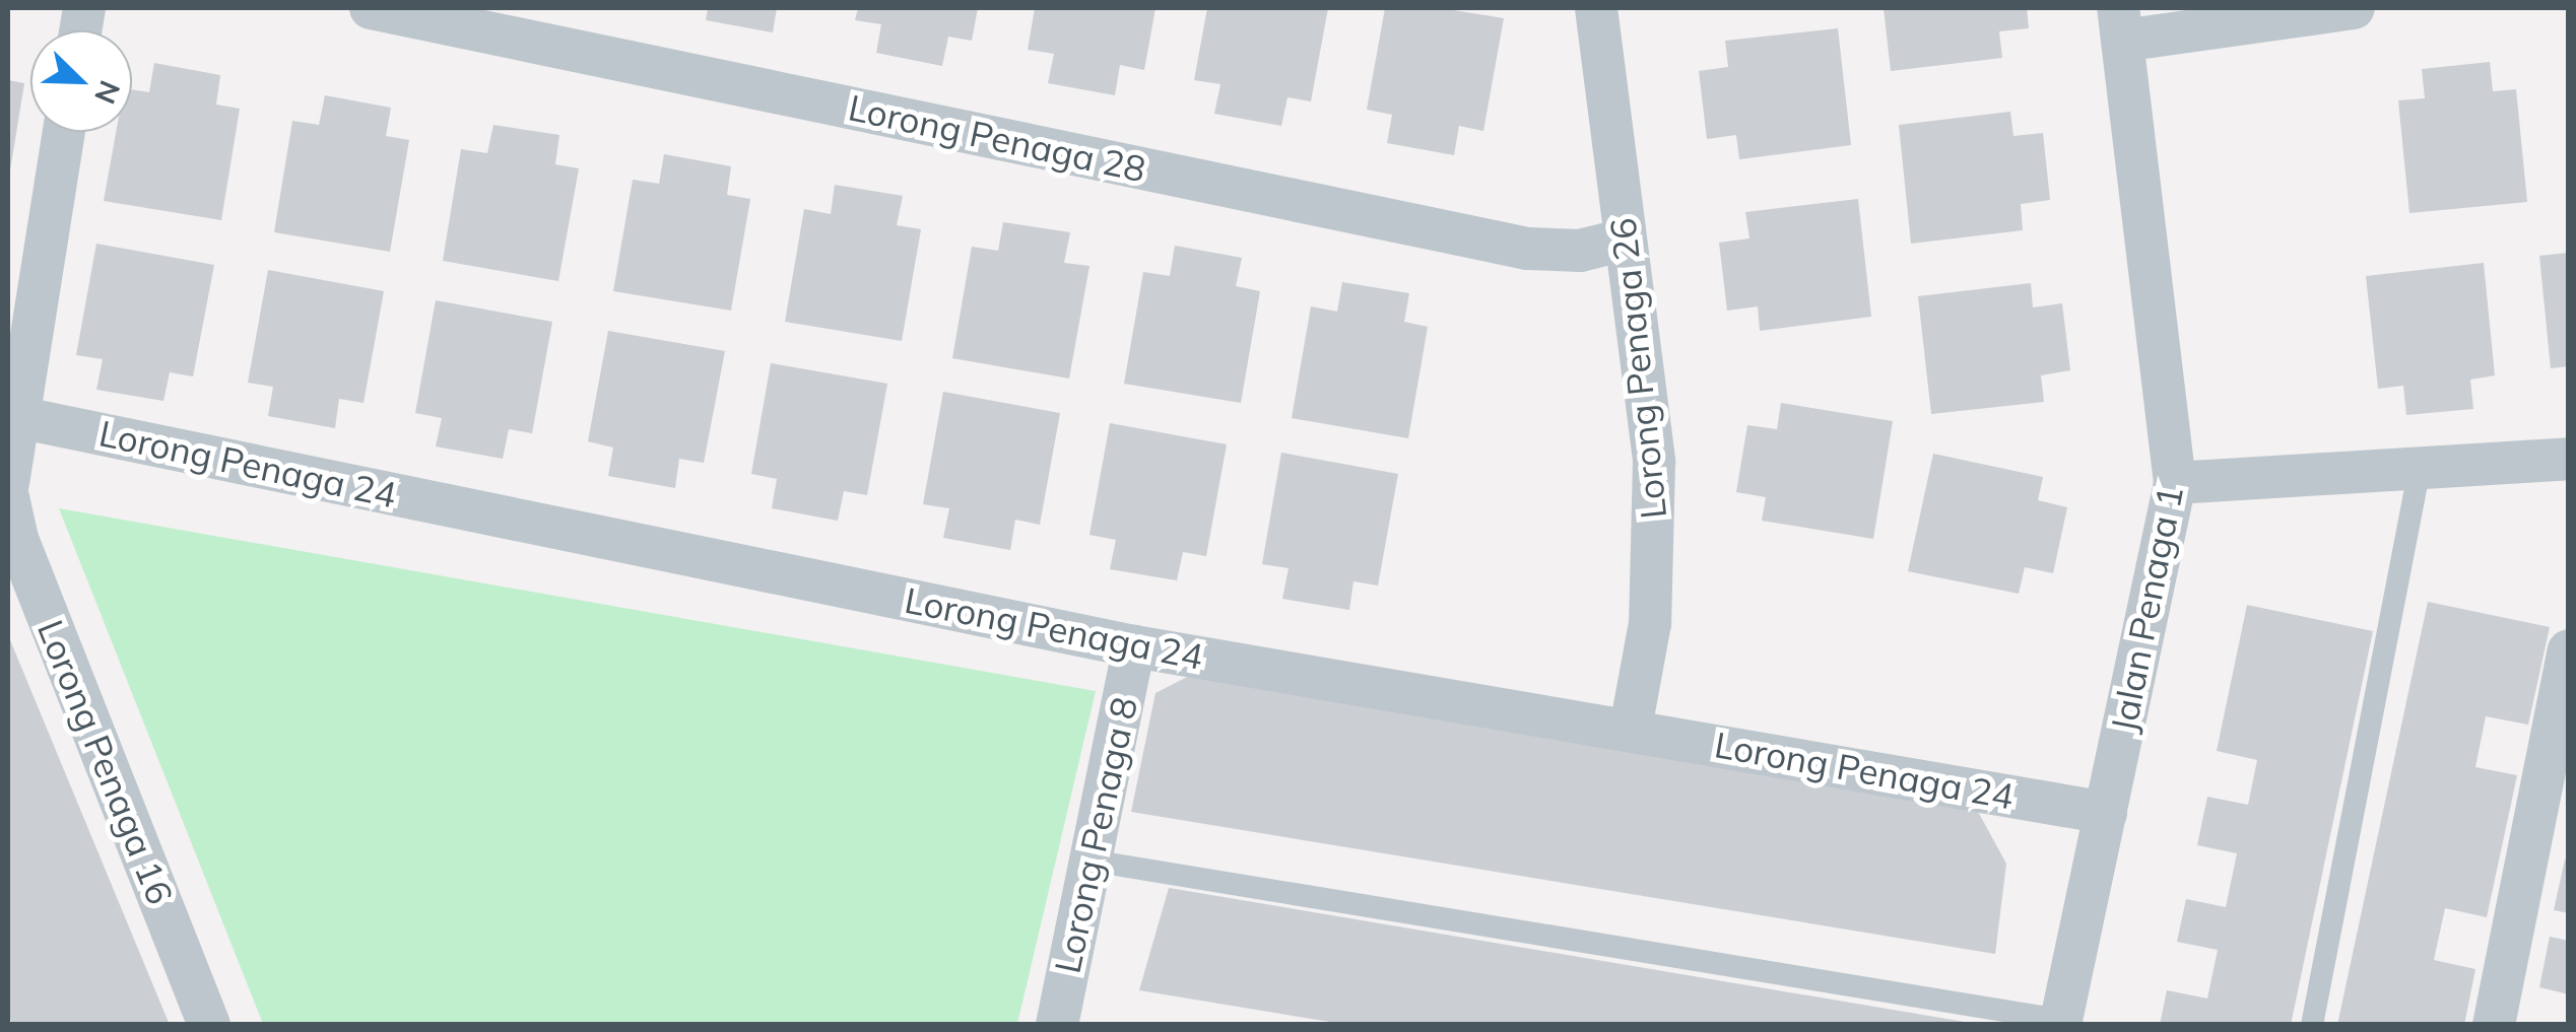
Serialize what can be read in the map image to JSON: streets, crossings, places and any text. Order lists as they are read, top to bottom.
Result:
{
  "streets": {
    "street": [
      "Lorong Penaga 28",
      "Lorong Penaga 26",
      "Lorong Penaga 24",
      "Jalan Penaga 1",
      "Lorong Penaga 16",
      "Lorong Penaga 8"
    ]
  },
  "crossings": [
    ["Lorong Penaga 28", "Lorong Penaga 26"],
    ["Lorong Penaga 26", "Lorong Penaga 24"],
    ["Lorong Penaga 24", "Jalan Penaga 1"],
    ["Lorong Penaga 24", "Lorong Penaga 8"]
  ],
  "north": "bottom right"
}
